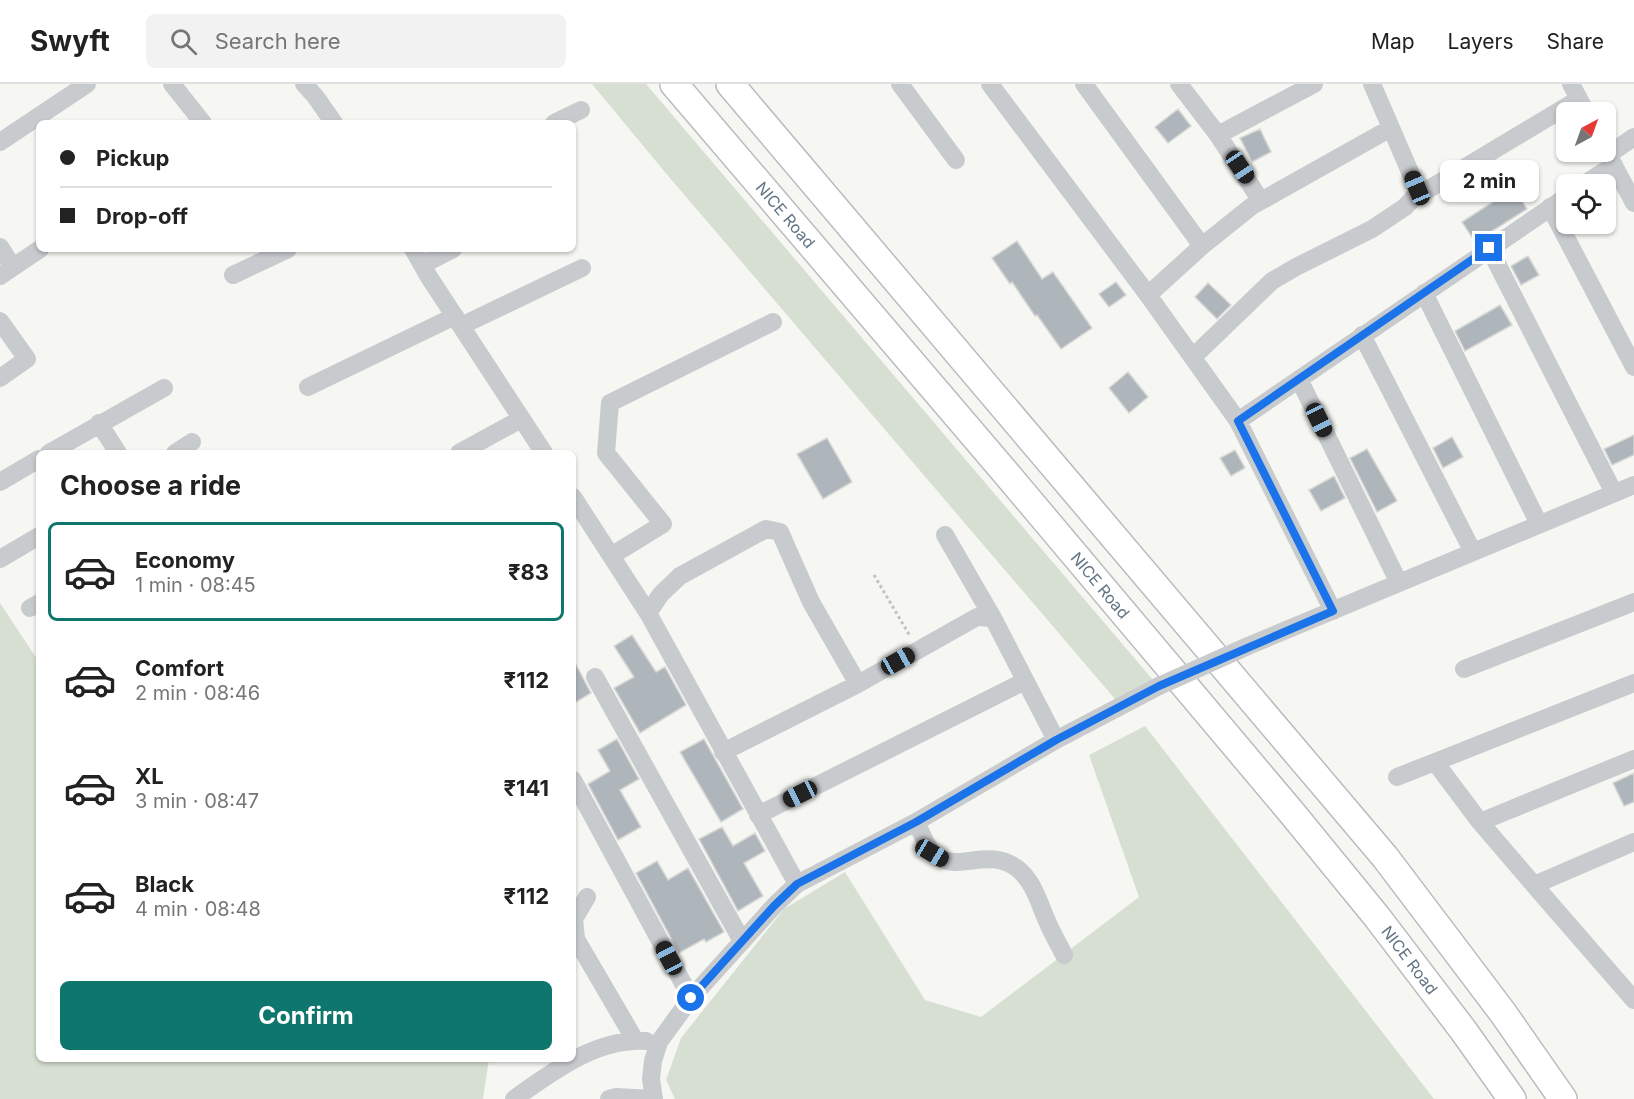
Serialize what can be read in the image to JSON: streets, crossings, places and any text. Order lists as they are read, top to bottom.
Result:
{
  "streets": {
    "highway": ["NICE Road"]
  },
  "north": "top right",
  "page": {
    "header": "Swyft",
    "search": "Search here",
    "nav": ["Map", "Layers", "Share"],
    "banner": ["Pickup", "Drop-off"],
    "bubble": "2 min",
    "heading": "Choose a ride",
    "list": [
      {
        "name": "Economy",
        "note": "1 min · 08:45",
        "value": "₹83"
      },
      {
        "name": "Comfort",
        "note": "2 min · 08:46",
        "value": "₹112"
      },
      {
        "name": "XL",
        "note": "3 min · 08:47",
        "value": "₹141"
      },
      {
        "name": "Black",
        "note": "4 min · 08:48",
        "value": "₹112"
      }
    ],
    "buttons": "Confirm"
  }
}
